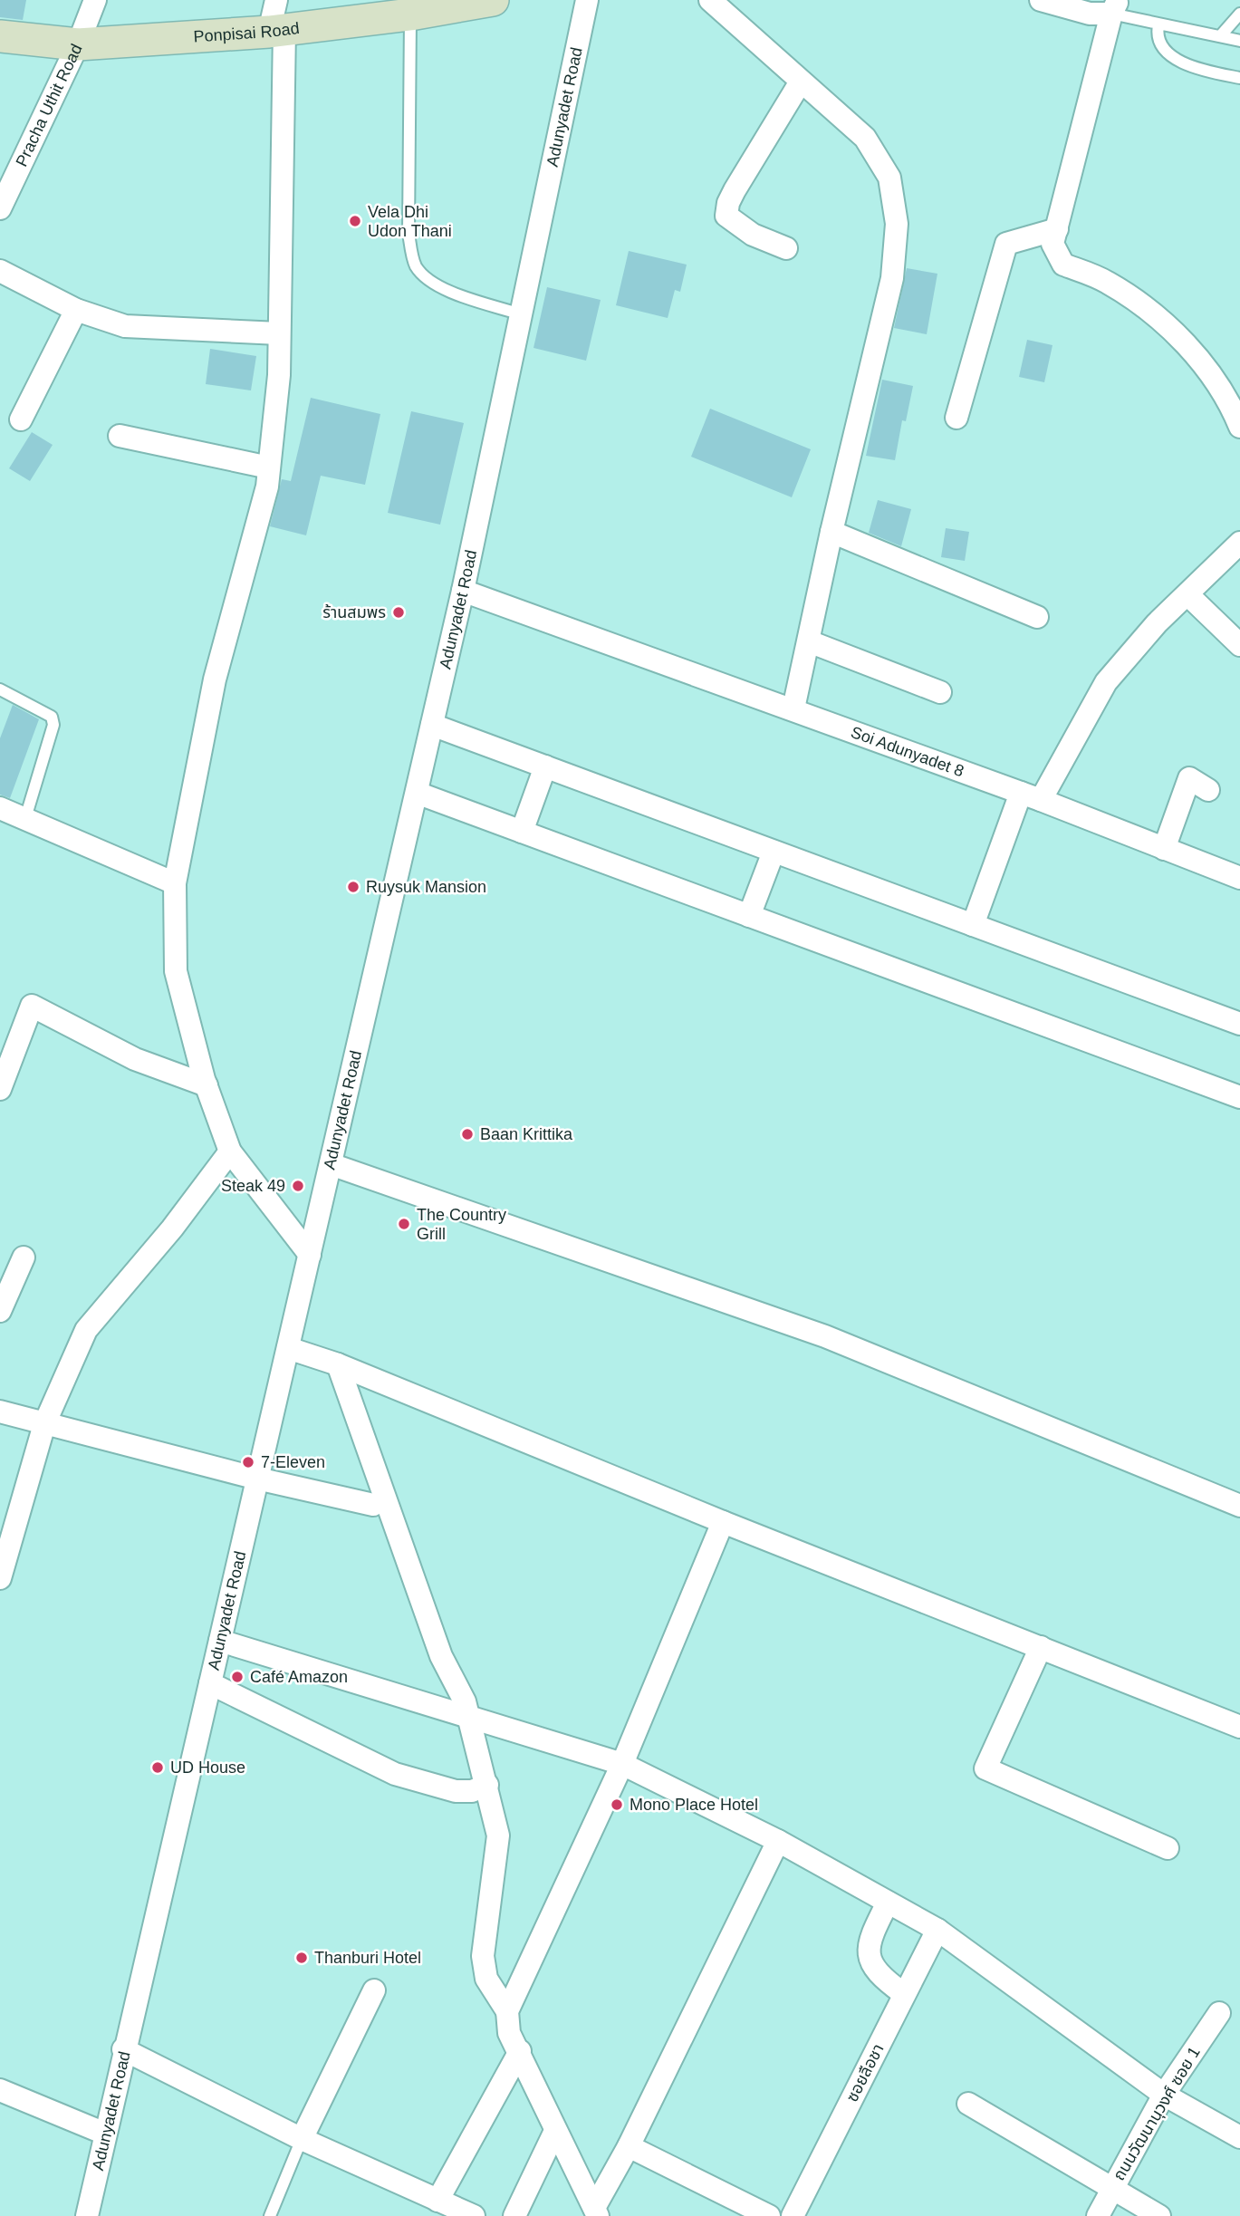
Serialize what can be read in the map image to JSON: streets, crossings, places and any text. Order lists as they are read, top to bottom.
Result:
{
  "streets": {
    "street": [
      "Ponpisai Road",
      "Pracha Uthit Road",
      "Adunyadet Road",
      "Soi Adunyadet 8",
      "ซอยลือชา",
      "ถนนวัฒนานุวงศ์ ซอย 1"
    ]
  },
  "crossings": [
    ["Ponpisai Road", "Pracha Uthit Road"],
    ["Adunyadet Road", "Soi Adunyadet 8"]
  ],
  "places": [
    "Vela Dhi Udon Thani",
    "ร้านสมพร",
    "Ruysuk Mansion",
    "Baan Krittika",
    "Steak 49",
    "The Country Grill",
    "7-Eleven",
    "Café Amazon",
    "UD House",
    "Mono Place Hotel",
    "Thanburi Hotel"
  ]
}
